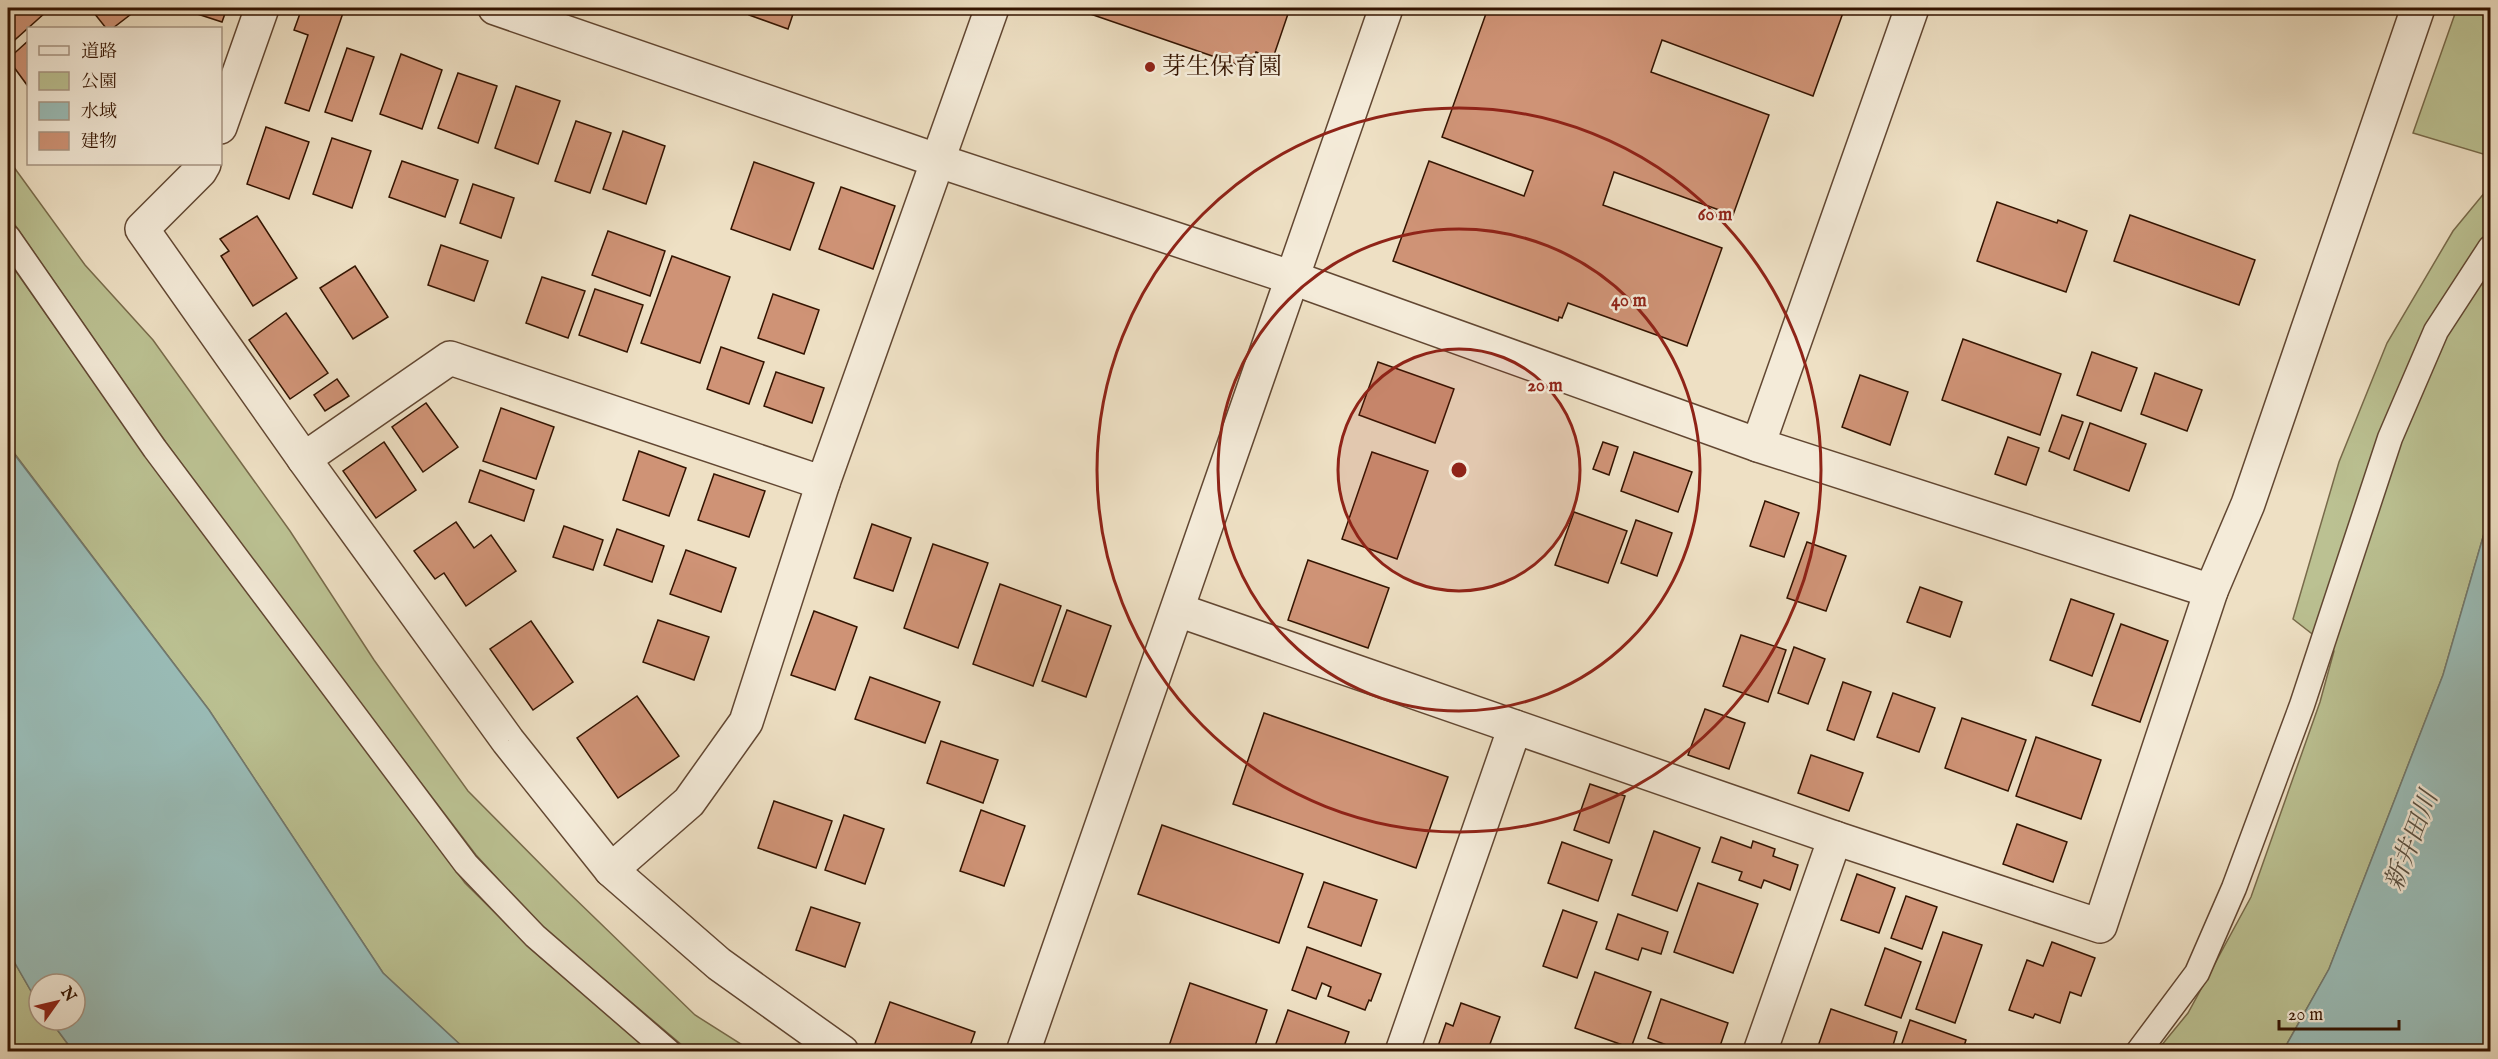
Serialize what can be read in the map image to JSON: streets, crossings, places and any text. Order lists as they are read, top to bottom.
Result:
{
  "water": ["新井田川"],
  "places": ["芽生保育園"],
  "legend": [
    "道路",
    "公園",
    "水域",
    "建物"
  ],
  "scale_bar": "20 m",
  "north": "top right",
  "rings": ["60 m", "40 m", "20 m"]
}
